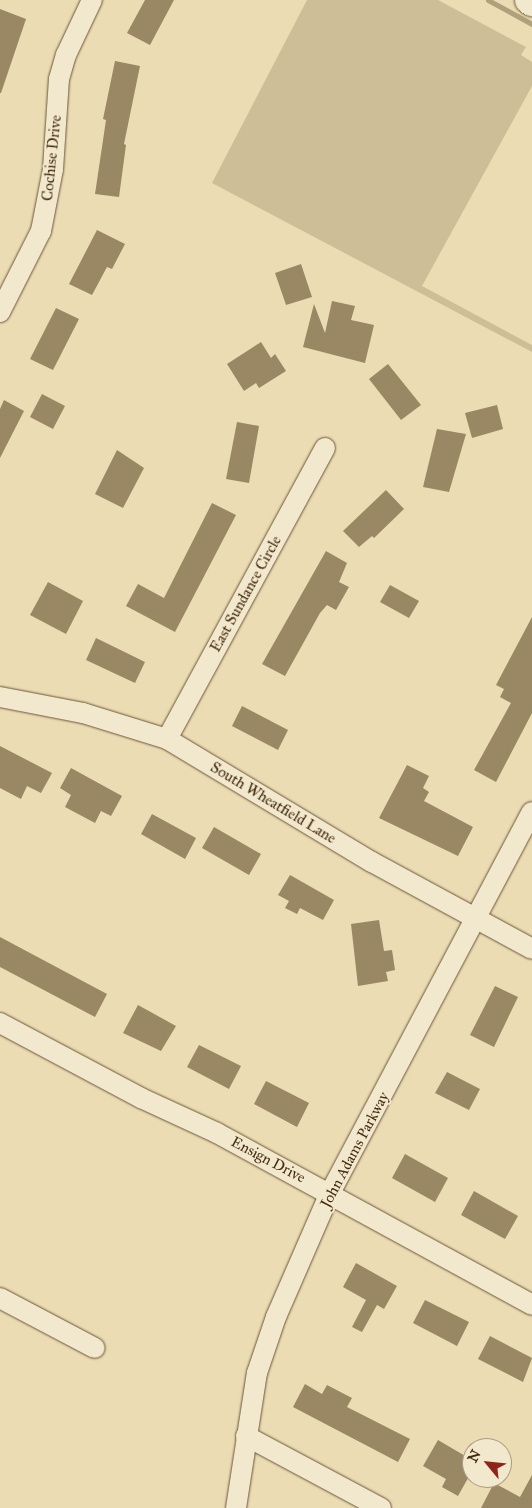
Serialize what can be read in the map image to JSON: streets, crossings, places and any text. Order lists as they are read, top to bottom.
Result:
{
  "streets": {
    "street": [
      "Cochise Drive",
      "East Sundance Circle",
      "South Wheatfield Lane",
      "John Adams Parkway",
      "Ensign Drive"
    ]
  },
  "crossings": [
    ["East Sundance Circle", "South Wheatfield Lane"],
    ["South Wheatfield Lane", "John Adams Parkway"],
    ["John Adams Parkway", "Ensign Drive"]
  ],
  "north": "top left"
}
